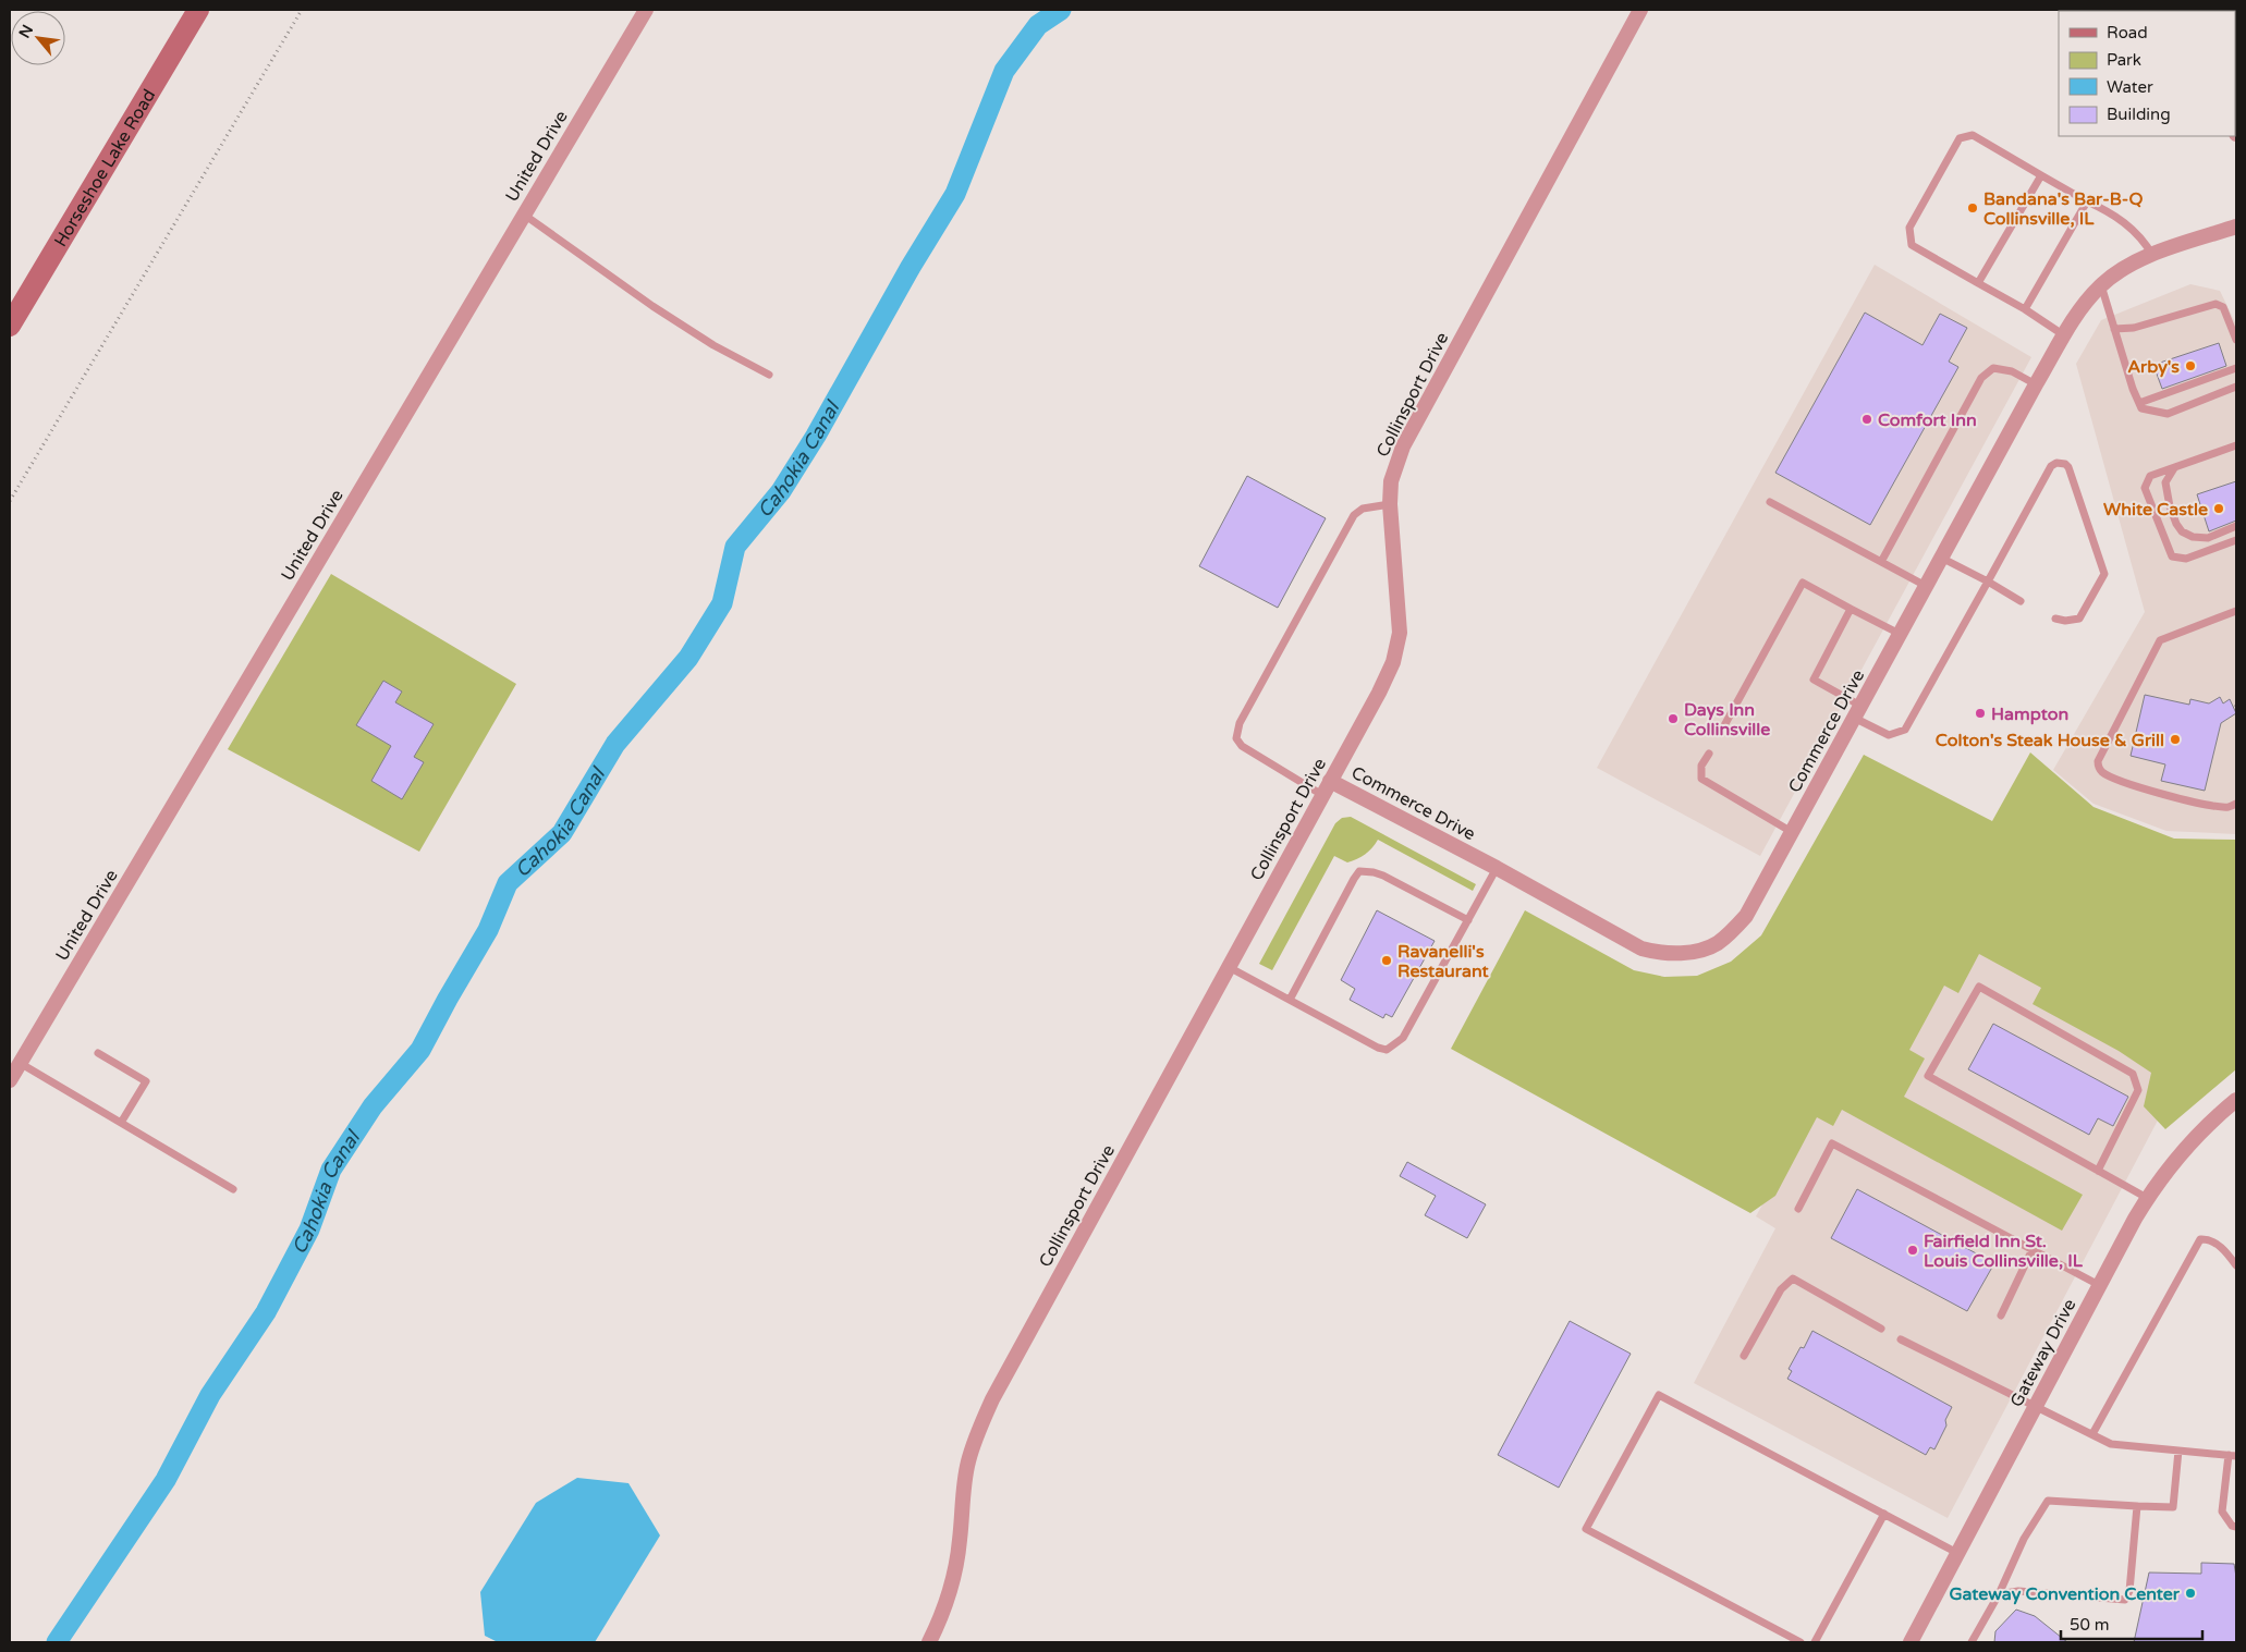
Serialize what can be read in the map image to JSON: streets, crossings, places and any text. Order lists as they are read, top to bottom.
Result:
{
  "streets": {
    "main road": ["Horseshoe Lake Road"],
    "street": [
      "United Drive",
      "Collinsport Drive",
      "Commerce Drive",
      "Gateway Drive"
    ]
  },
  "crossings": [
    ["Collinsport Drive", "Commerce Drive"]
  ],
  "water": ["Cahokia Canal"],
  "places": [
    "Bandana's Bar-B-Q Collinsville, IL",
    "Arby's",
    "Comfort Inn",
    "White Castle",
    "Hampton",
    "Days Inn Collinsville",
    "Colton's Steak House & Grill",
    "Ravanelli's Restaurant",
    "Fairfield Inn St. Louis Collinsville, IL",
    "Gateway Convention Center"
  ],
  "legend": [
    "Road",
    "Park",
    "Water",
    "Building"
  ],
  "scale_bar": "50 m",
  "north": "top left"
}
